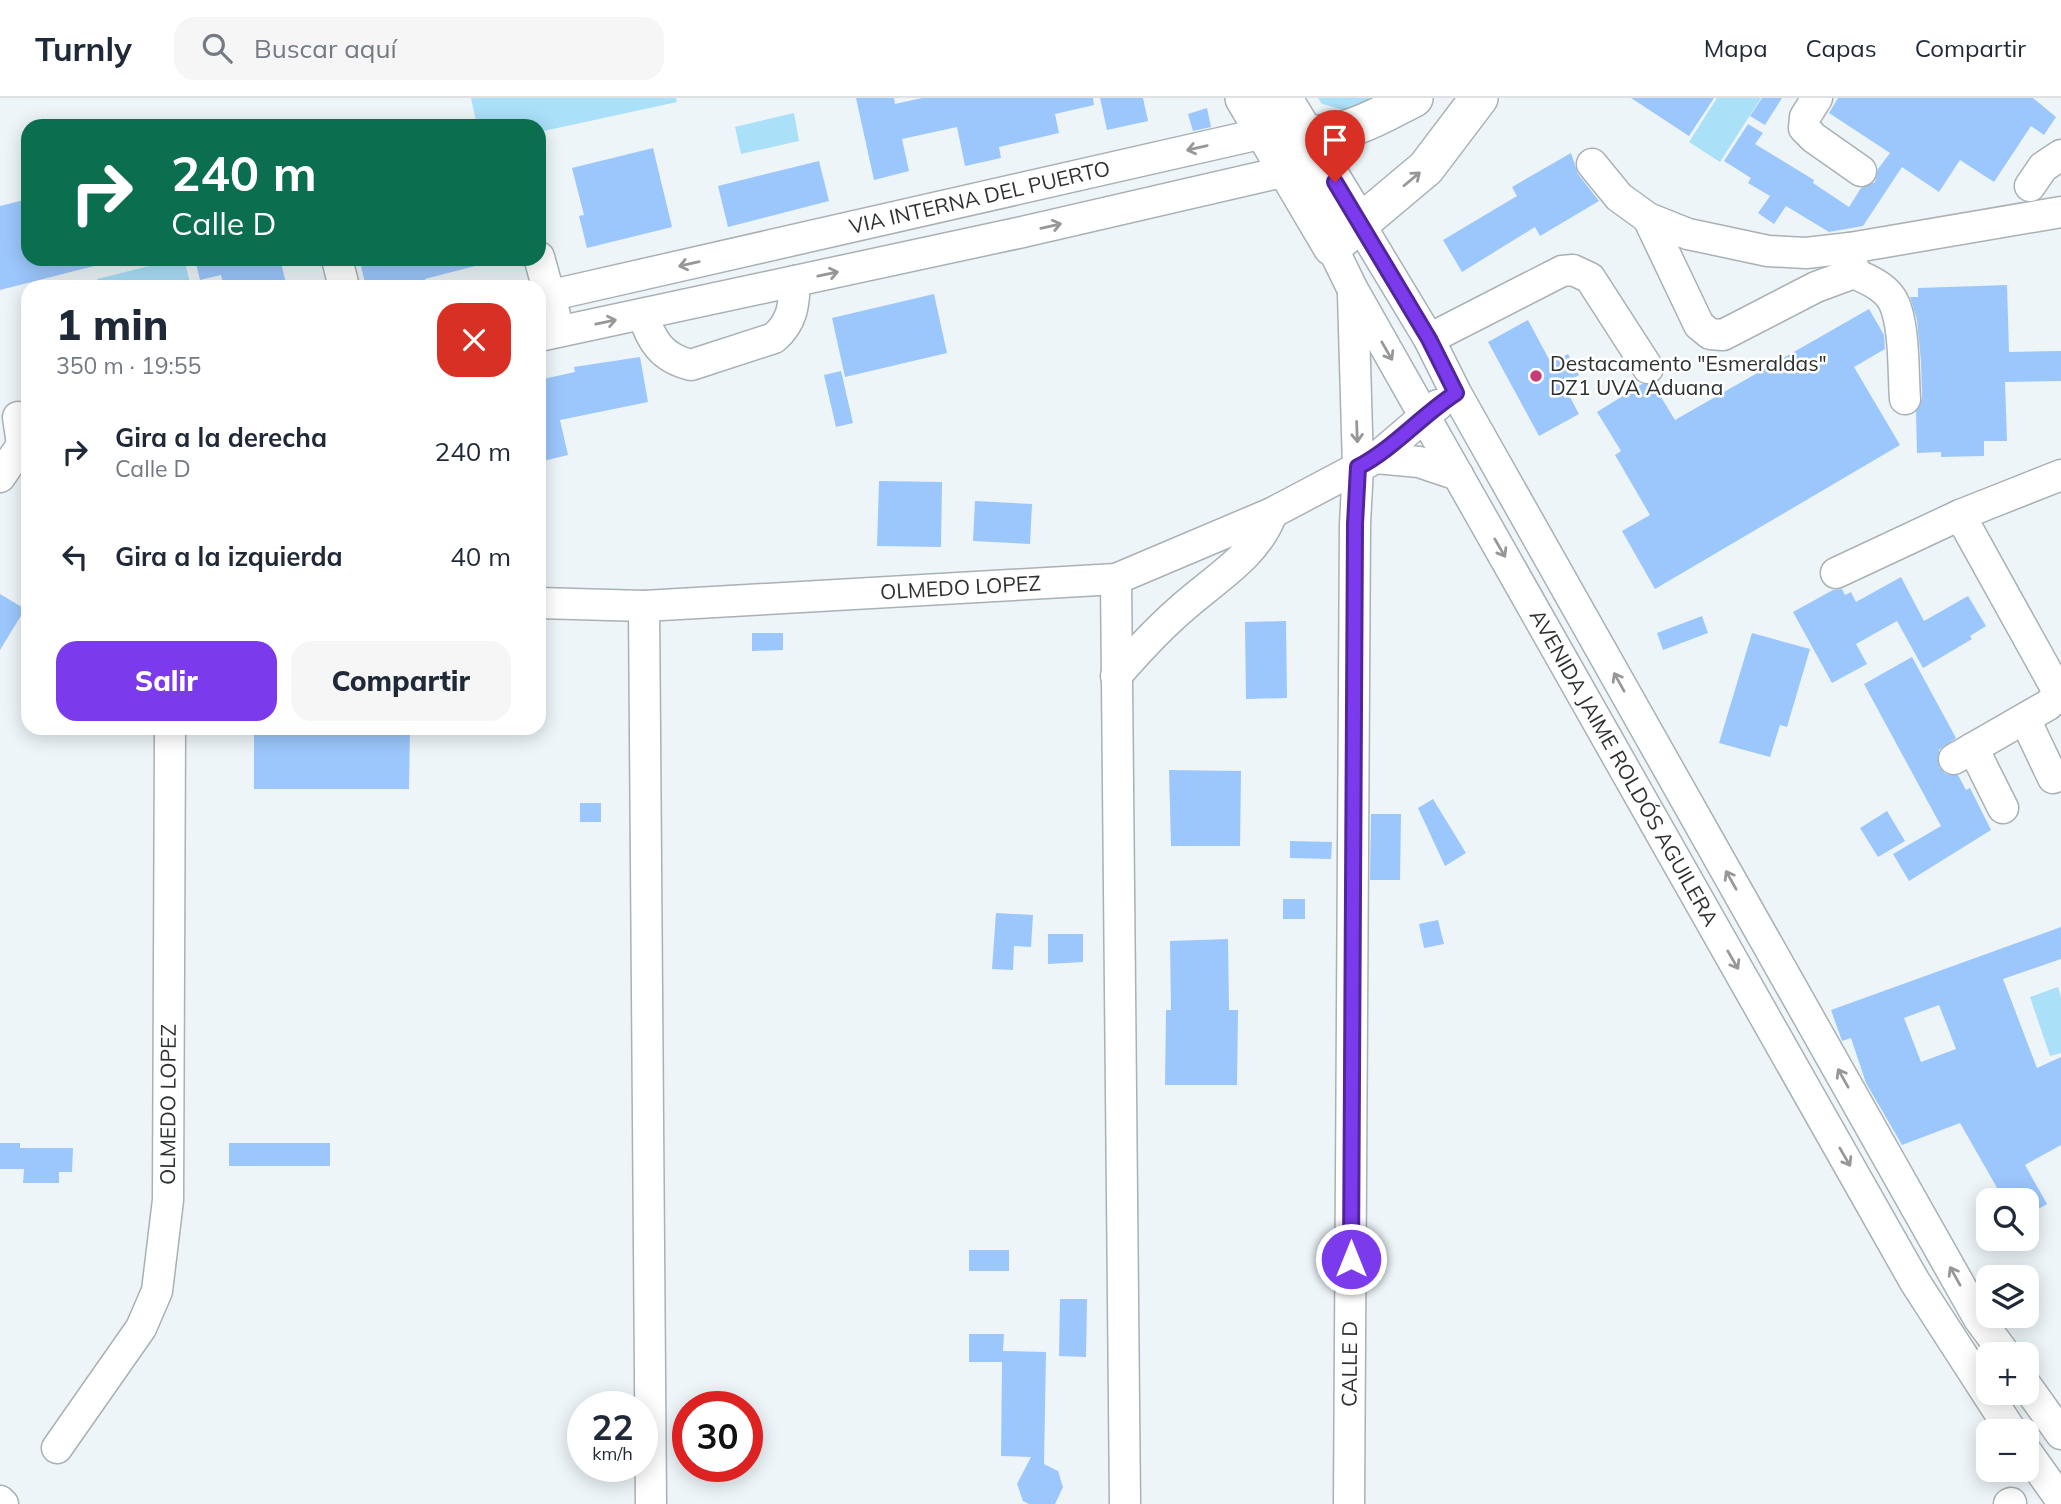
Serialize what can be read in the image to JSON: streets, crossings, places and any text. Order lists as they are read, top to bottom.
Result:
{
  "streets": {
    "main road": ["VIA INTERNA DEL PUERTO", "AVENIDA JAIME ROLDÓS AGUILERA"],
    "street": ["OLMEDO LOPEZ", "CALLE D"]
  },
  "crossings": [
    ["VIA INTERNA DEL PUERTO", "AVENIDA JAIME ROLDÓS AGUILERA"],
    ["OLMEDO LOPEZ", "CALLE D"],
    ["AVENIDA JAIME ROLDÓS AGUILERA", "CALLE D"]
  ],
  "places": ["Destacamento \"Esmeraldas\" DZ1 UVA Aduana"],
  "page": {
    "header": "Turnly",
    "search": "Buscar aquí",
    "nav": ["Mapa", "Capas", "Compartir"],
    "turn": ["240 m", "Calle D"],
    "heading": ["1 min", "350 m · 19:55"],
    "list": [
      {
        "name": "Gira a la derecha",
        "note": "Calle D",
        "value": "240 m"
      },
      {
        "name": "Gira a la izquierda",
        "value": "40 m"
      }
    ],
    "buttons": ["Salir", "Compartir"],
    "map_buttons": ["+", "−"],
    "speed": "22 km/h",
    "limit": "30"
  }
}
